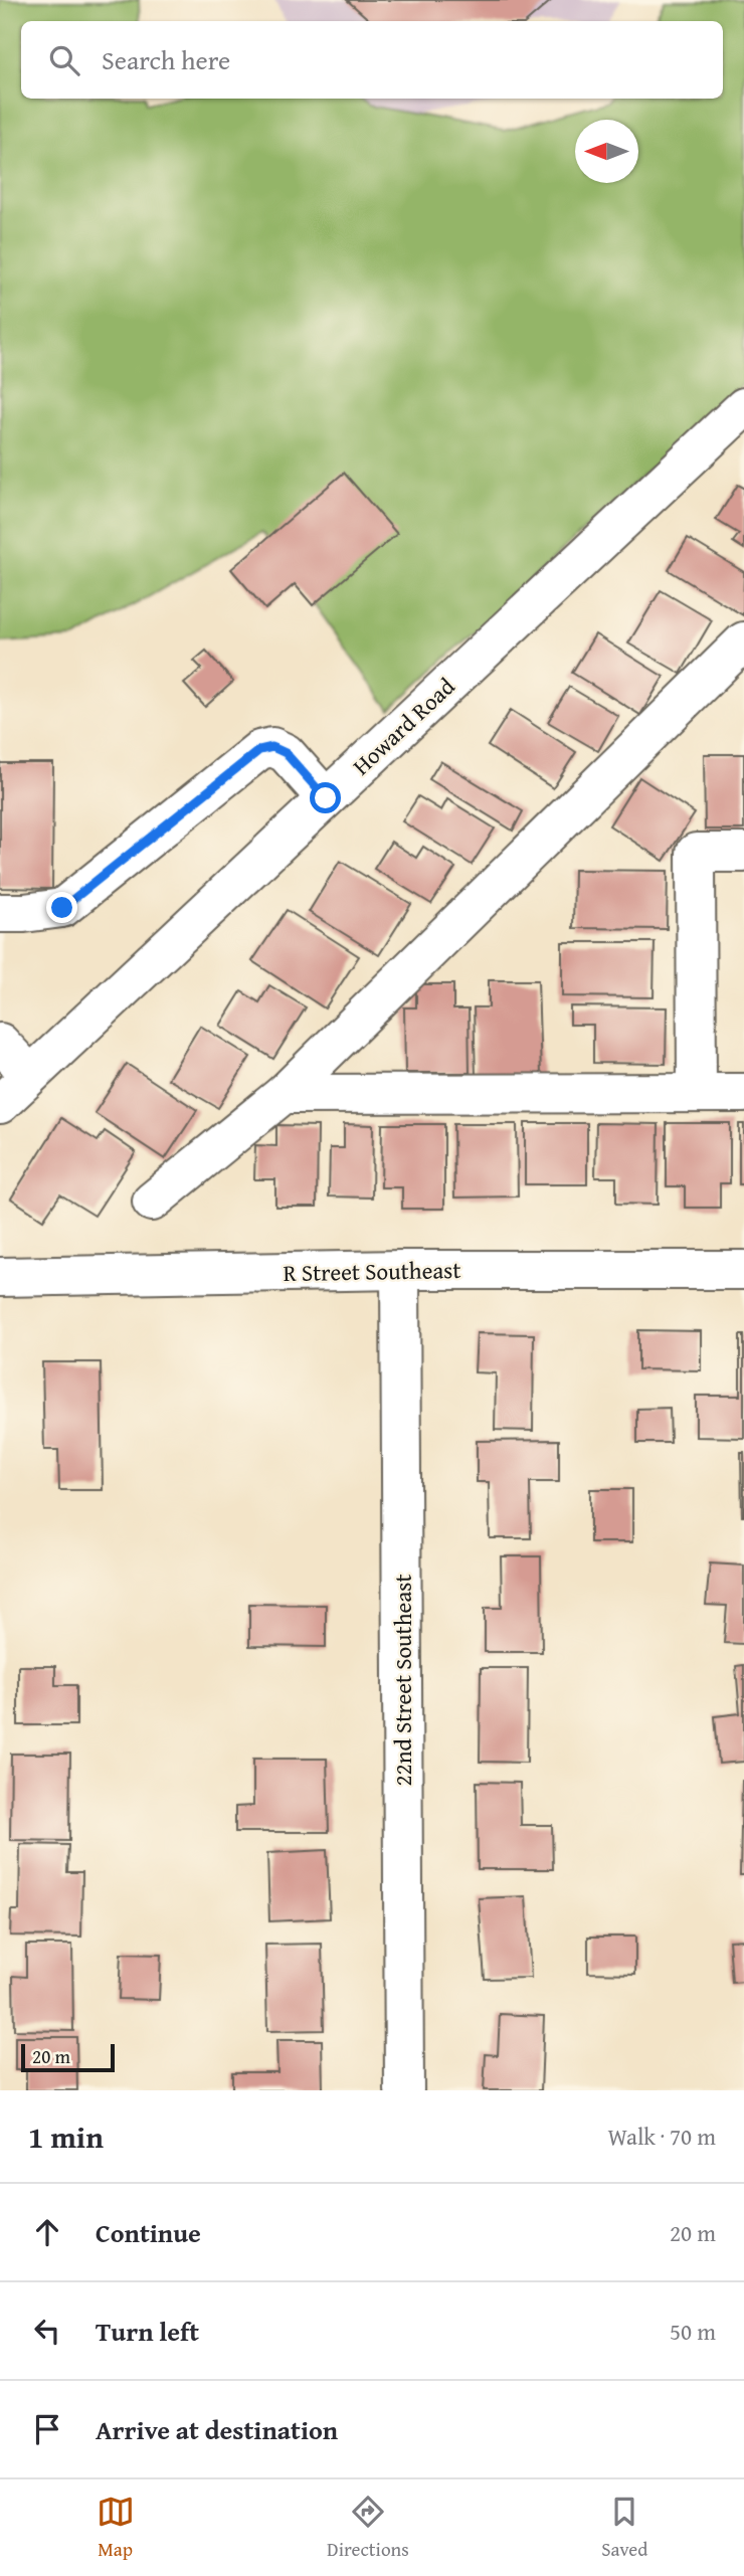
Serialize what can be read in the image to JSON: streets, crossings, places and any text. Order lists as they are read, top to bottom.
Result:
{
  "streets": {
    "street": ["Howard Road", "R Street Southeast", "22nd Street Southeast"]
  },
  "crossings": [
    ["R Street Southeast", "22nd Street Southeast"]
  ],
  "scale_bar": "20 m",
  "north": "left",
  "page": {
    "search": "Search here",
    "scale": "20 m",
    "heading": ["1 min", "Walk · 70 m"],
    "list": [
      ["Continue", "20 m"],
      ["Turn left", "50 m"],
      "Arrive at destination"
    ],
    "nav": ["Map", "Directions", "Saved"]
  }
}
